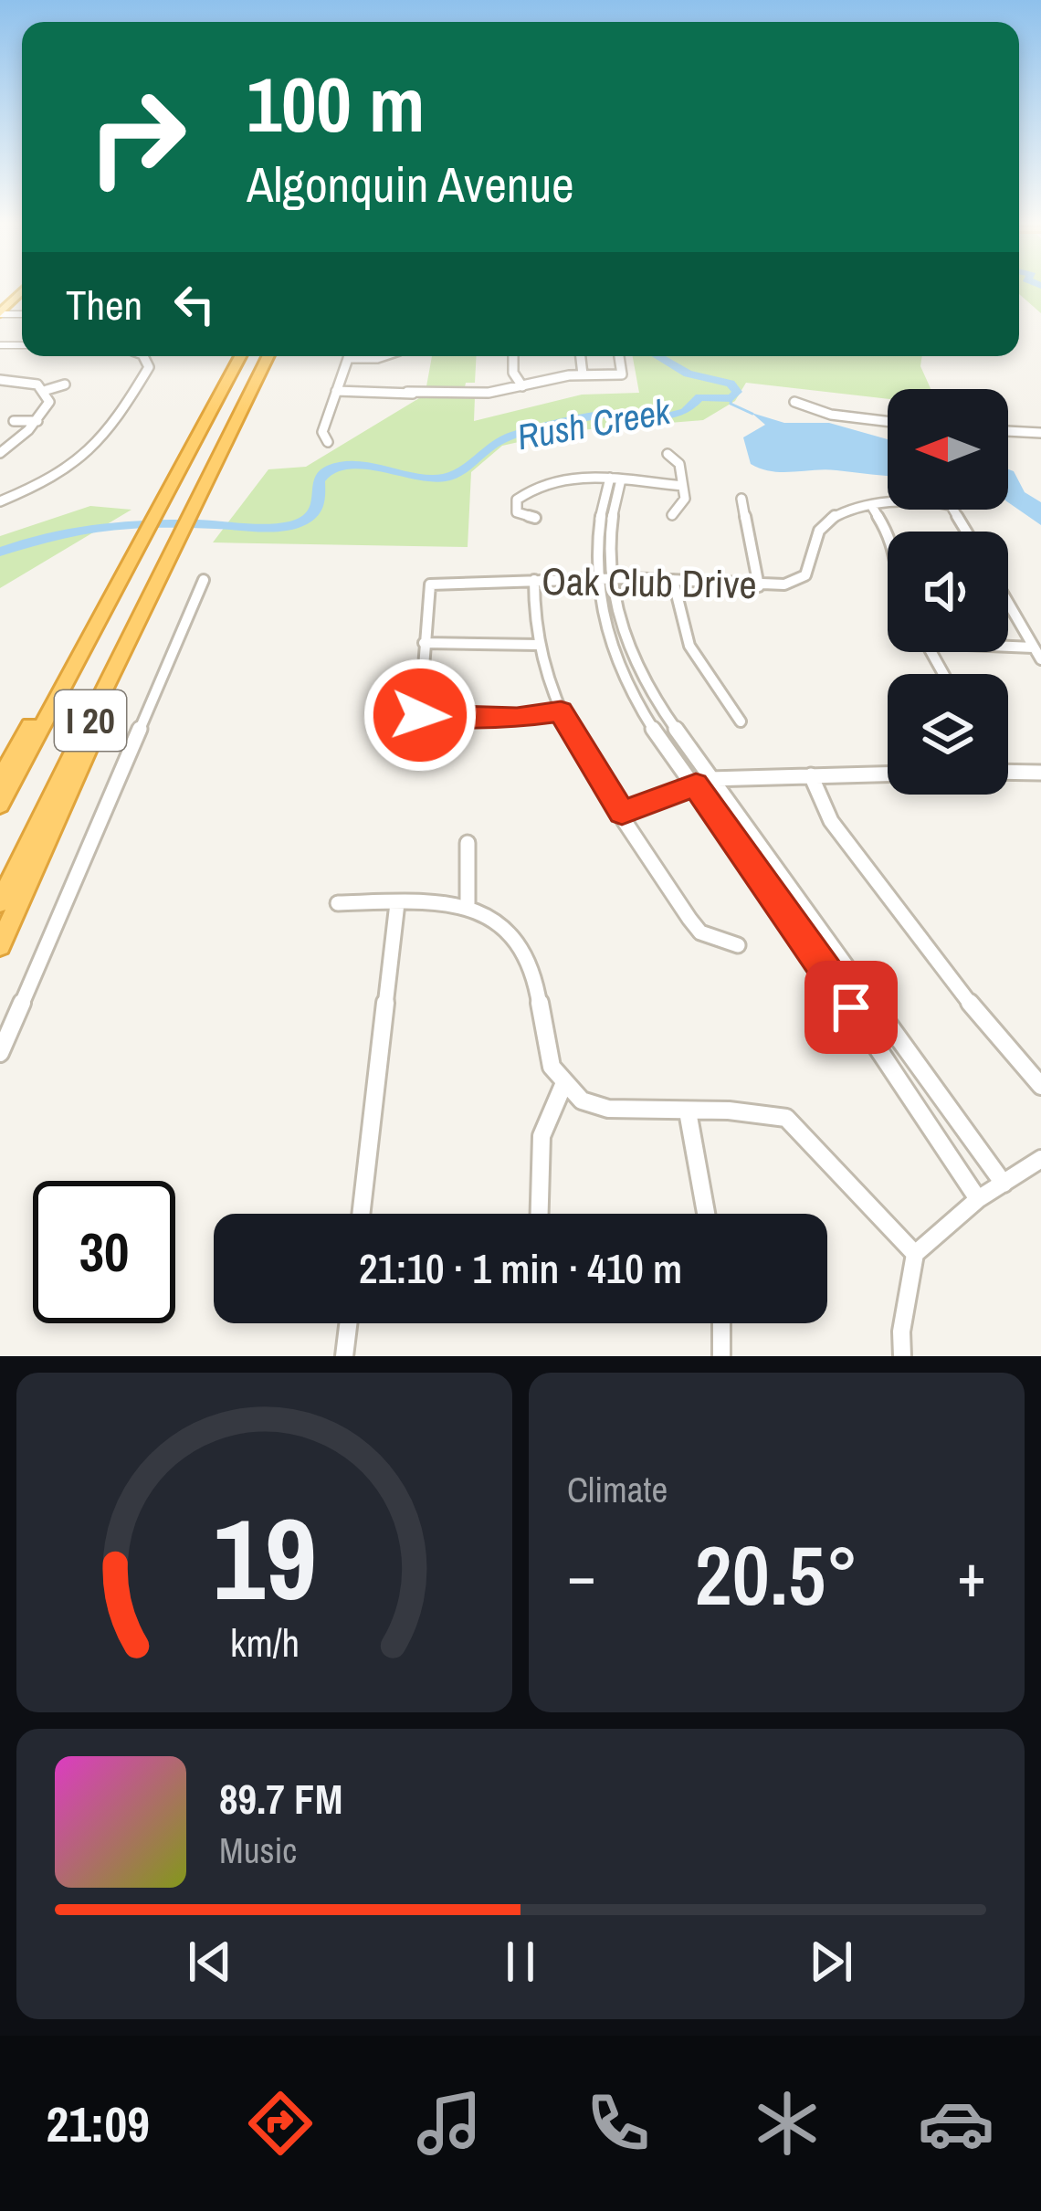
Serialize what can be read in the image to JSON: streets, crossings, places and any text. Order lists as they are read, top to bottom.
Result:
{
  "streets": {
    "highway": ["I 20"],
    "street": ["Oak Club Drive"]
  },
  "water": ["Rush Creek"],
  "north": "left",
  "page": {
    "turn": ["100 m", "Algonquin Avenue"],
    "then": "Then",
    "limit": "30",
    "trip": "21:10 · 1 min · 410 m",
    "tile": "Climate",
    "heat": ["−", "20.5°", "+"],
    "song": ["89.7 FM", "Music"],
    "tabs": "21:09",
    "gauge": ["19", "km/h"]
  }
}
